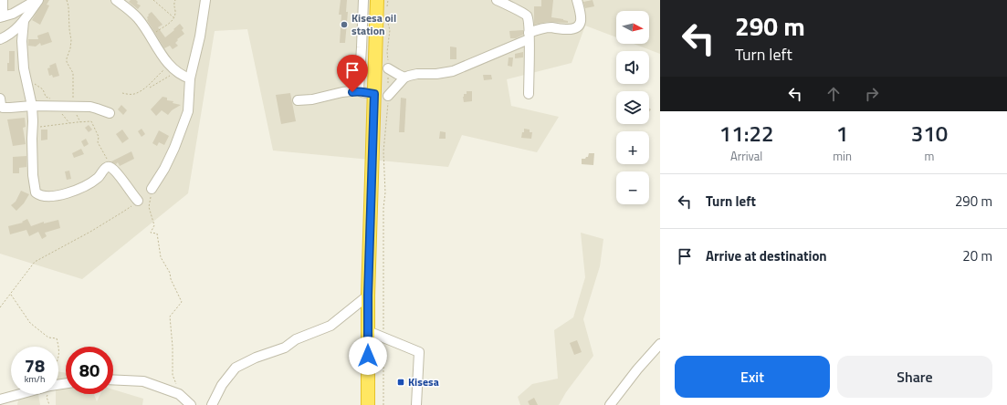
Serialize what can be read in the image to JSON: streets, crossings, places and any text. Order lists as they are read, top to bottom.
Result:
{
  "places": {
    "other": ["Kisesa oil station"],
    "transit": ["Kisesa"]
  },
  "north": "right",
  "page": {
    "turn": ["290 m", "Turn left"],
    "map_buttons": ["+", "−"],
    "eta": [
      "11:22",
      "Arrival",
      "1",
      "min",
      "310",
      "m"
    ],
    "list": [
      {
        "name": "Turn left",
        "value": "290 m"
      },
      {
        "name": "Arrive at destination",
        "value": "20 m"
      }
    ],
    "speed": "78 km/h",
    "limit": "80",
    "buttons": ["Exit", "Share"]
  }
}
